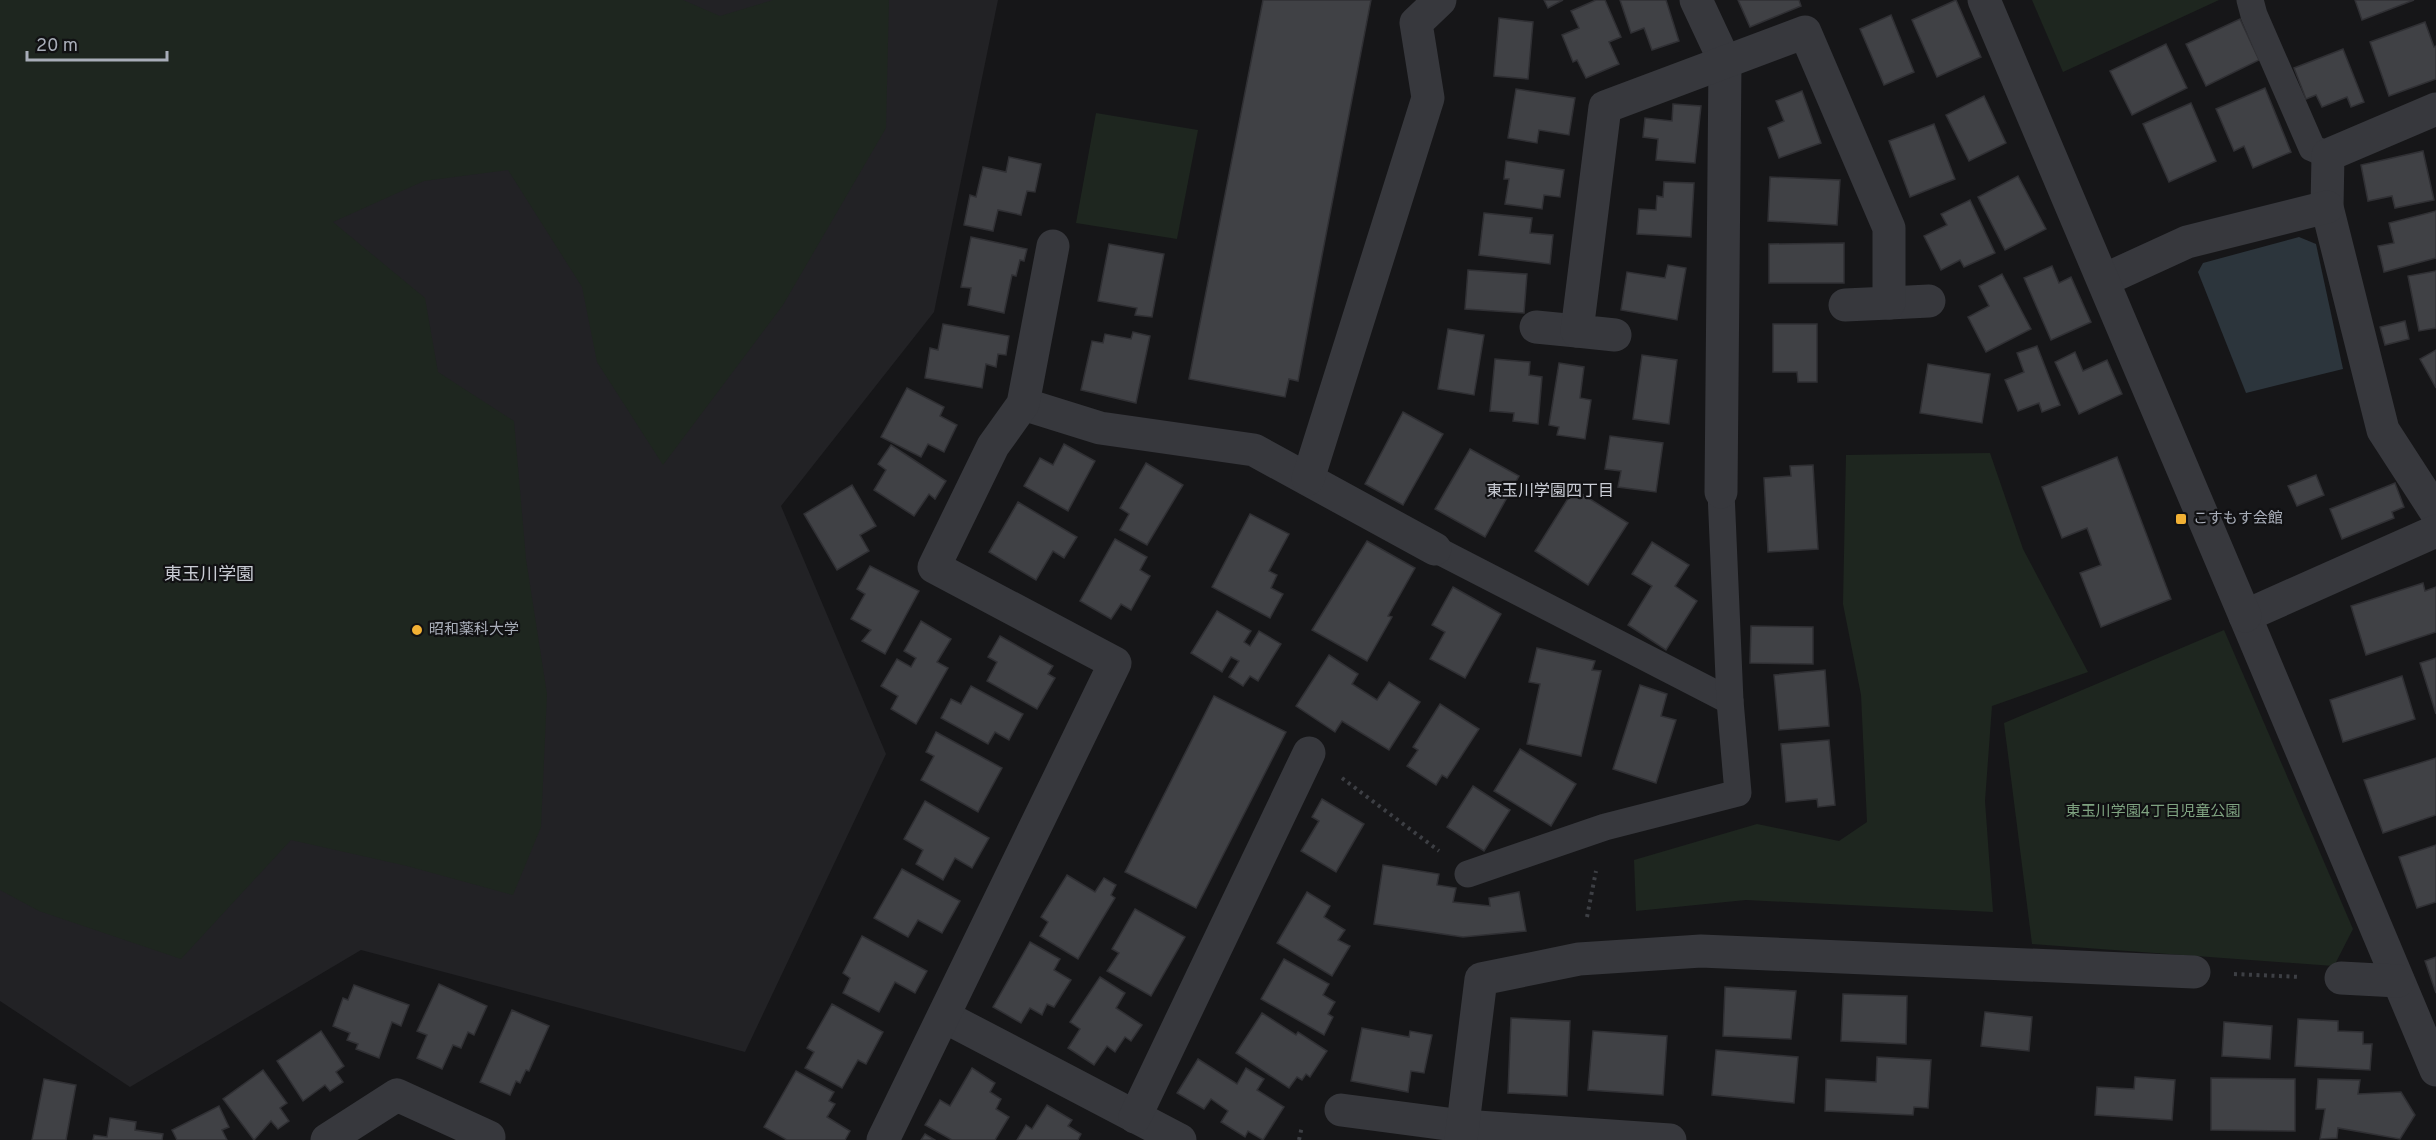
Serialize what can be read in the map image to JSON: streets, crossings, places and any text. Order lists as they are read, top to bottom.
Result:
{
  "districts": ["東玉川学園四丁目", "東玉川学園"],
  "parks": ["東玉川学園4丁目児童公園"],
  "places": {
    "transit": ["こすもす会館"],
    "other": ["昭和薬科大学"]
  },
  "scale_bar": "20 m"
}
